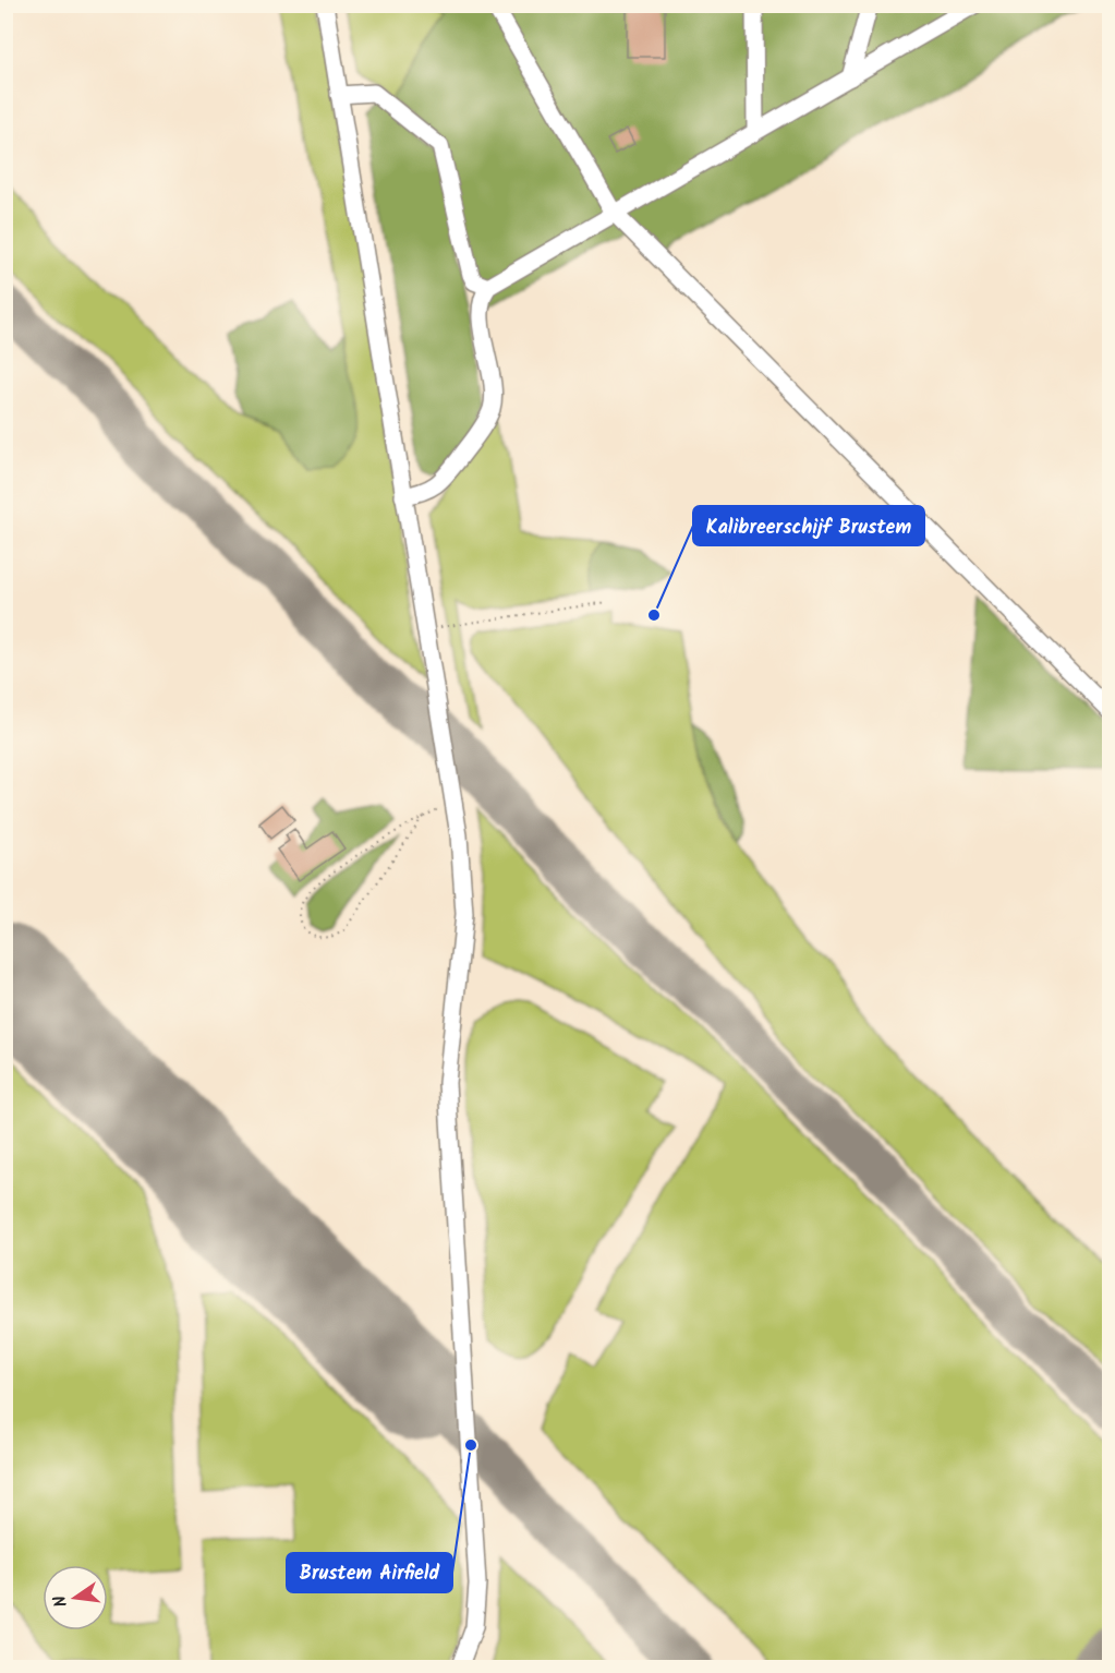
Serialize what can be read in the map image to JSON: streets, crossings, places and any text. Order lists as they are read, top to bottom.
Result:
{
  "places": ["Kalibreerschijf Brustem", "Brustem Airfield"],
  "north": "left"
}
